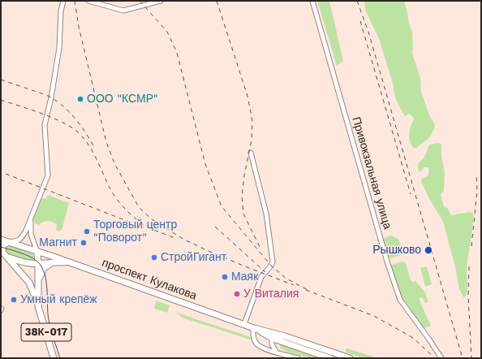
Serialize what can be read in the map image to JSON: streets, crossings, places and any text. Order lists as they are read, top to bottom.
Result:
{
  "streets": {
    "main road": ["проспект Кулакова", "38К-017"],
    "street": ["Привокзальная улица"]
  },
  "places": [
    "ООО \"КСМР\"",
    "Торговый центр \"Поворот\"",
    "Магнит",
    "Рышково",
    "СтройГигант",
    "Маяк",
    "У Виталия",
    "Умный крепёж"
  ]
}
